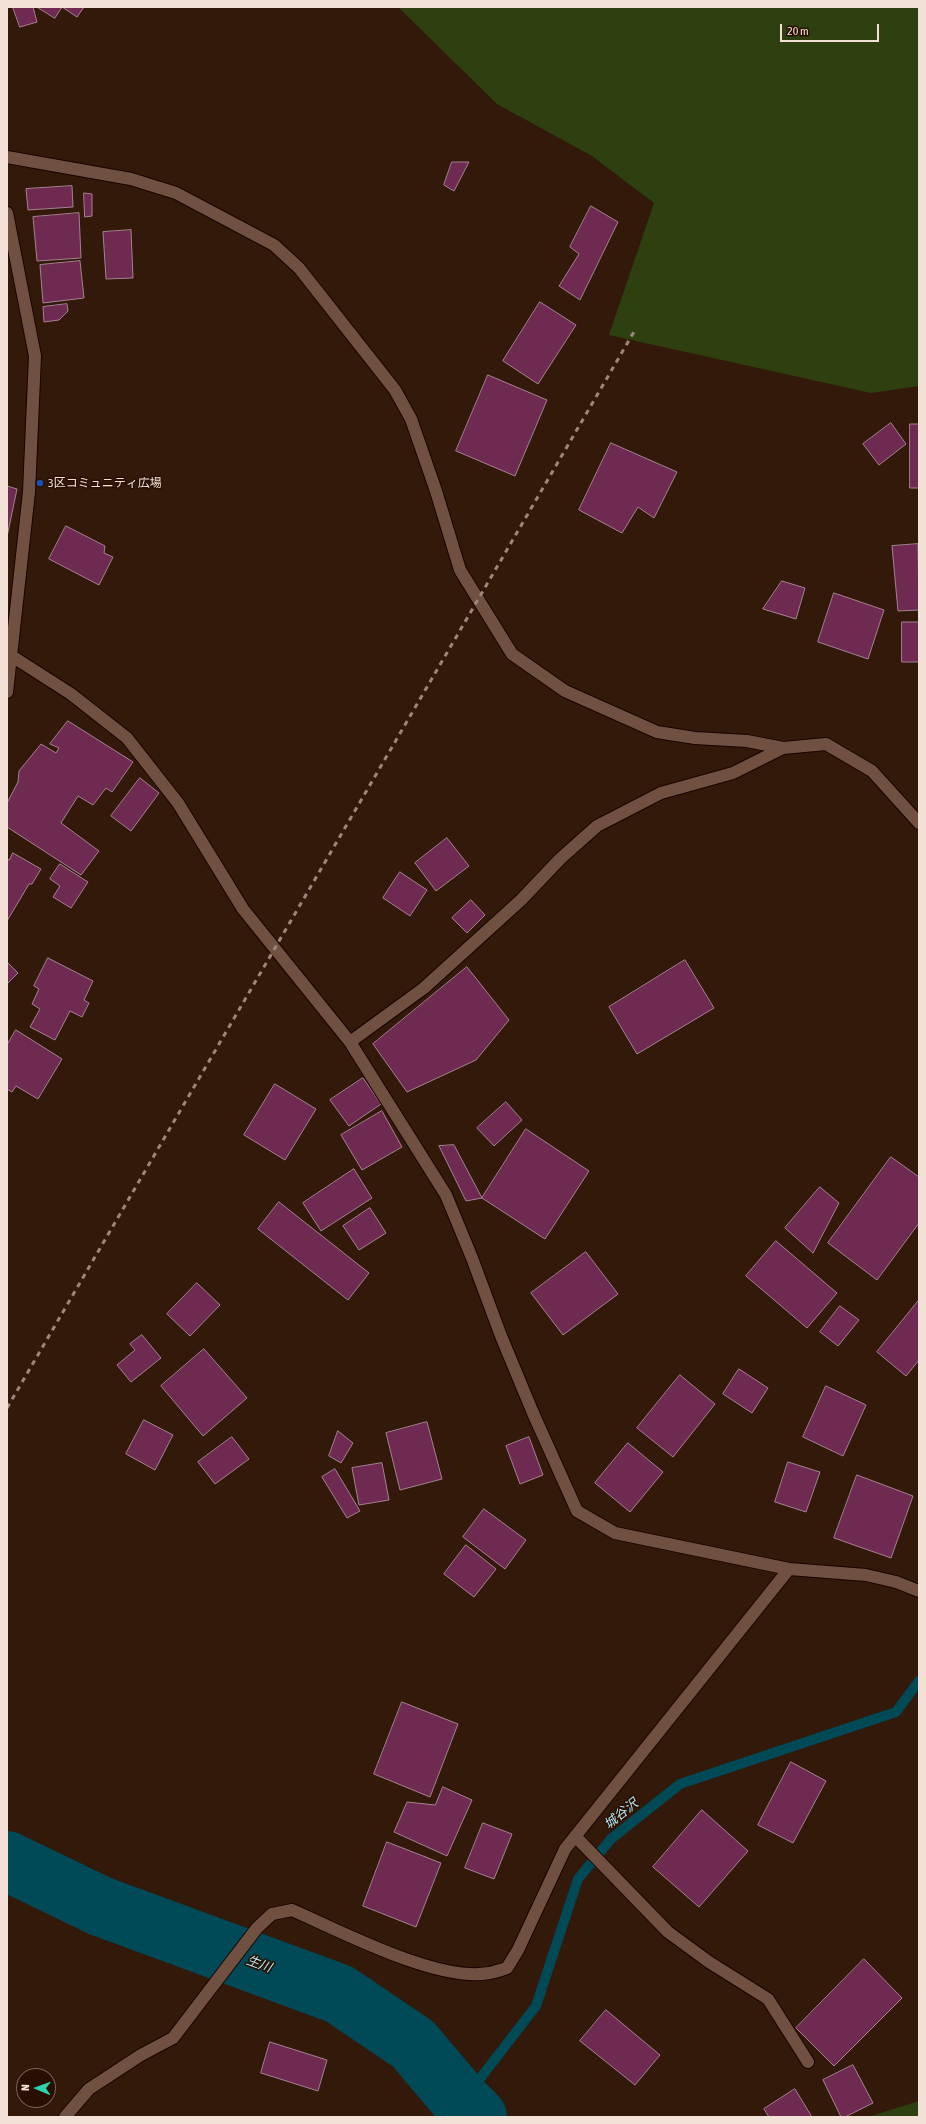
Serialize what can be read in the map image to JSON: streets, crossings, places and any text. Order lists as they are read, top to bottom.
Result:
{
  "water": ["城谷沢", "生川"],
  "places": ["3区コミュニティ広場"],
  "scale_bar": "20 m",
  "north": "left"
}
